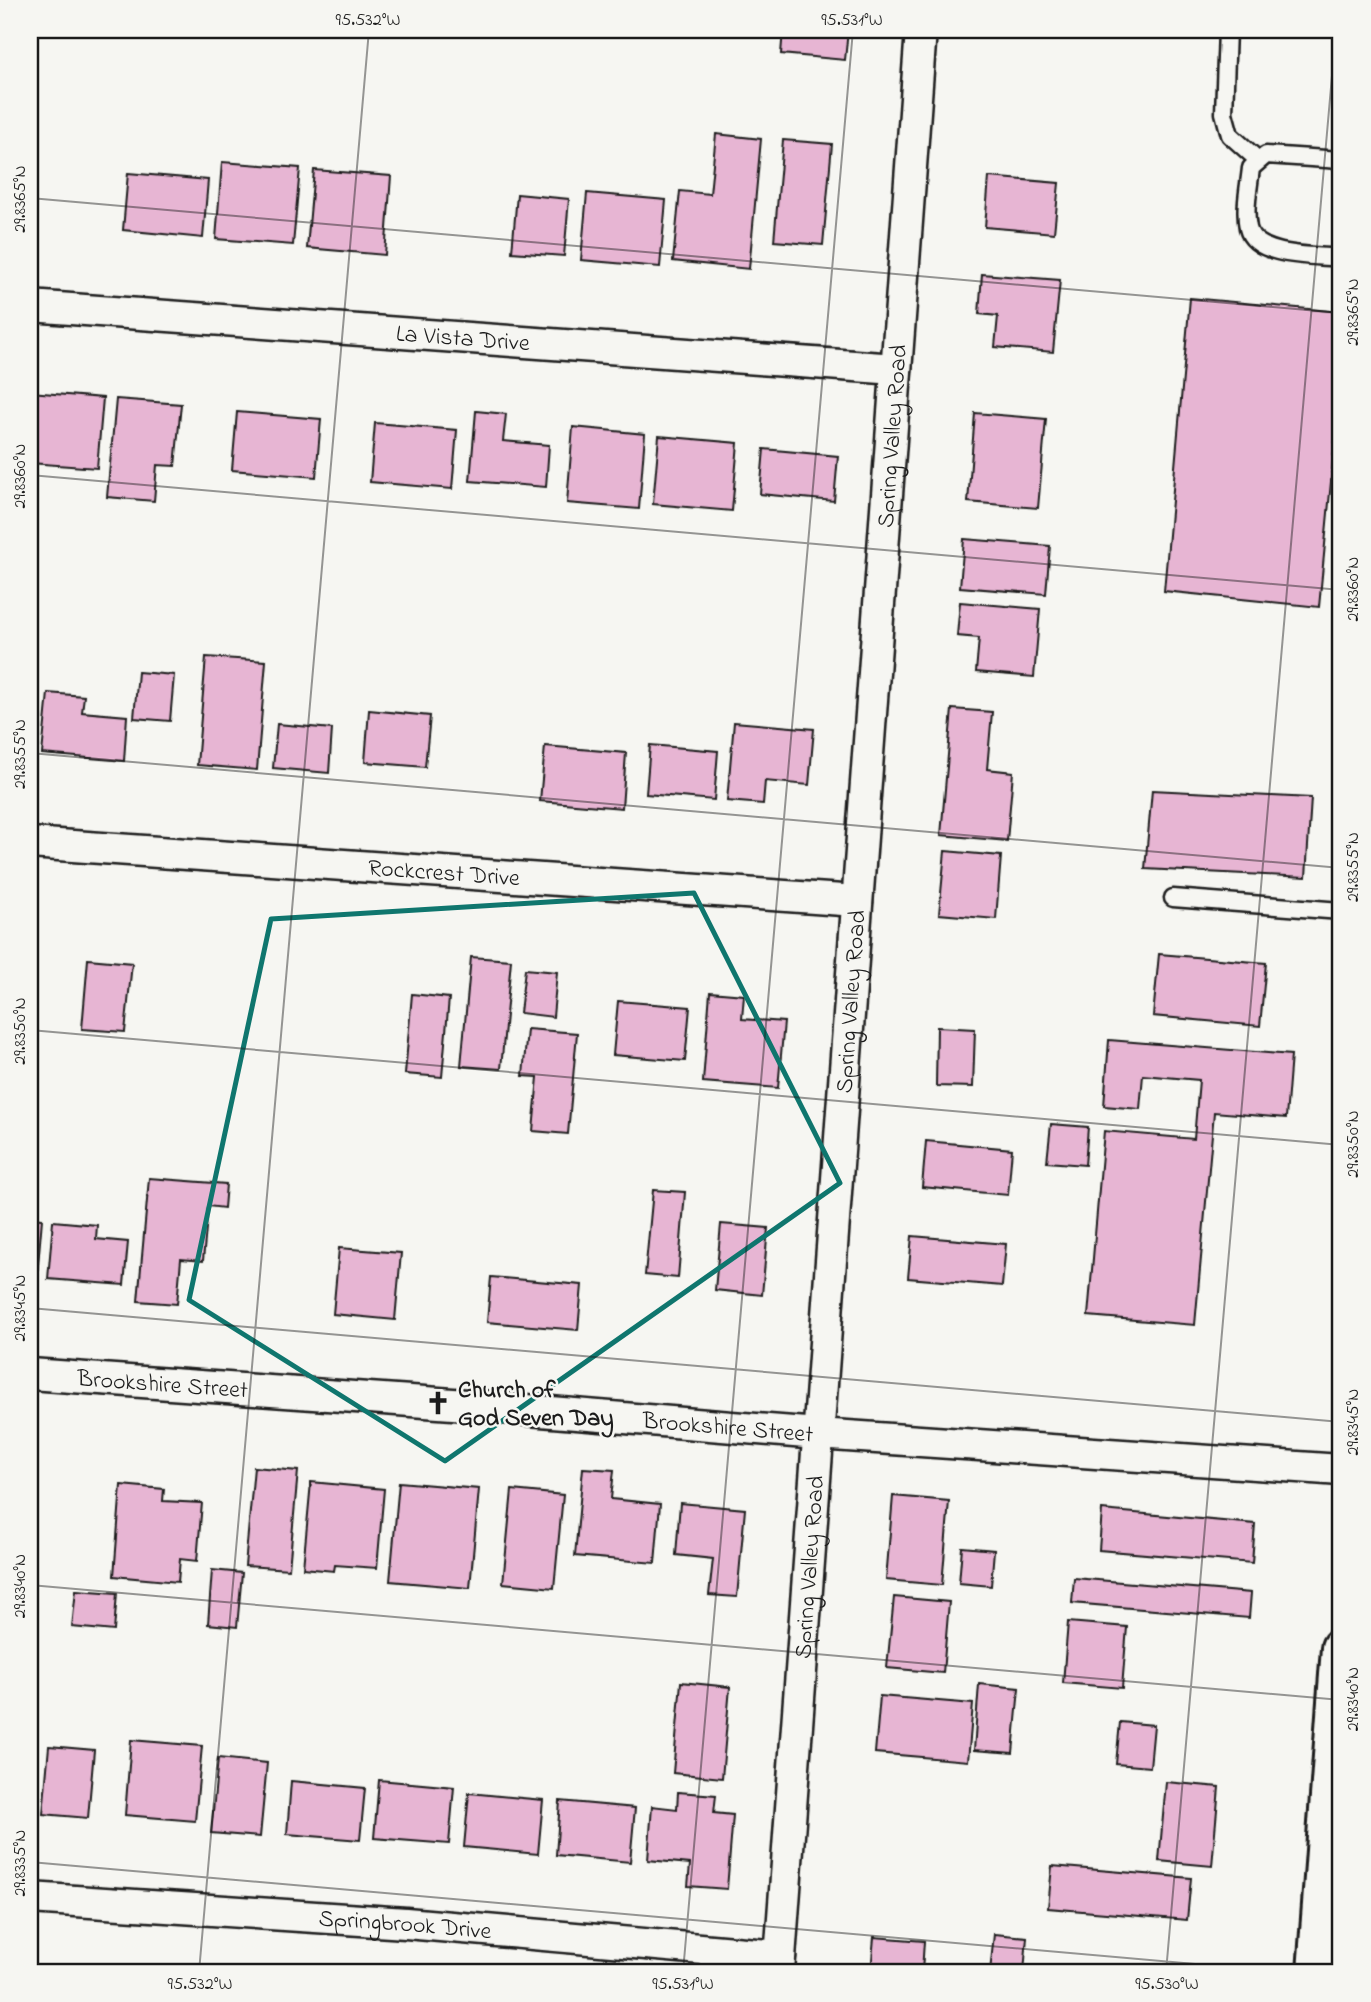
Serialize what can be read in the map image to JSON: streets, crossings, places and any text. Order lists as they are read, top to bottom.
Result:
{
  "streets": {
    "street": [
      "La Vista Drive",
      "Spring Valley Road",
      "Rockcrest Drive",
      "Brookshire Street",
      "Springbrook Drive"
    ]
  },
  "crossings": [
    ["La Vista Drive", "Spring Valley Road"],
    ["Spring Valley Road", "Rockcrest Drive"],
    ["Spring Valley Road", "Brookshire Street"],
    ["Spring Valley Road", "Springbrook Drive"]
  ],
  "places": {
    "church": ["Church of God Seven Day"]
  },
  "coordinates": [
    "95.532°W",
    "95.531°W",
    "29.8365°N",
    "29.8360°N",
    "29.8355°N",
    "29.8350°N",
    "29.8345°N",
    "29.8340°N",
    "29.8335°N",
    "95.530°W"
  ]
}
